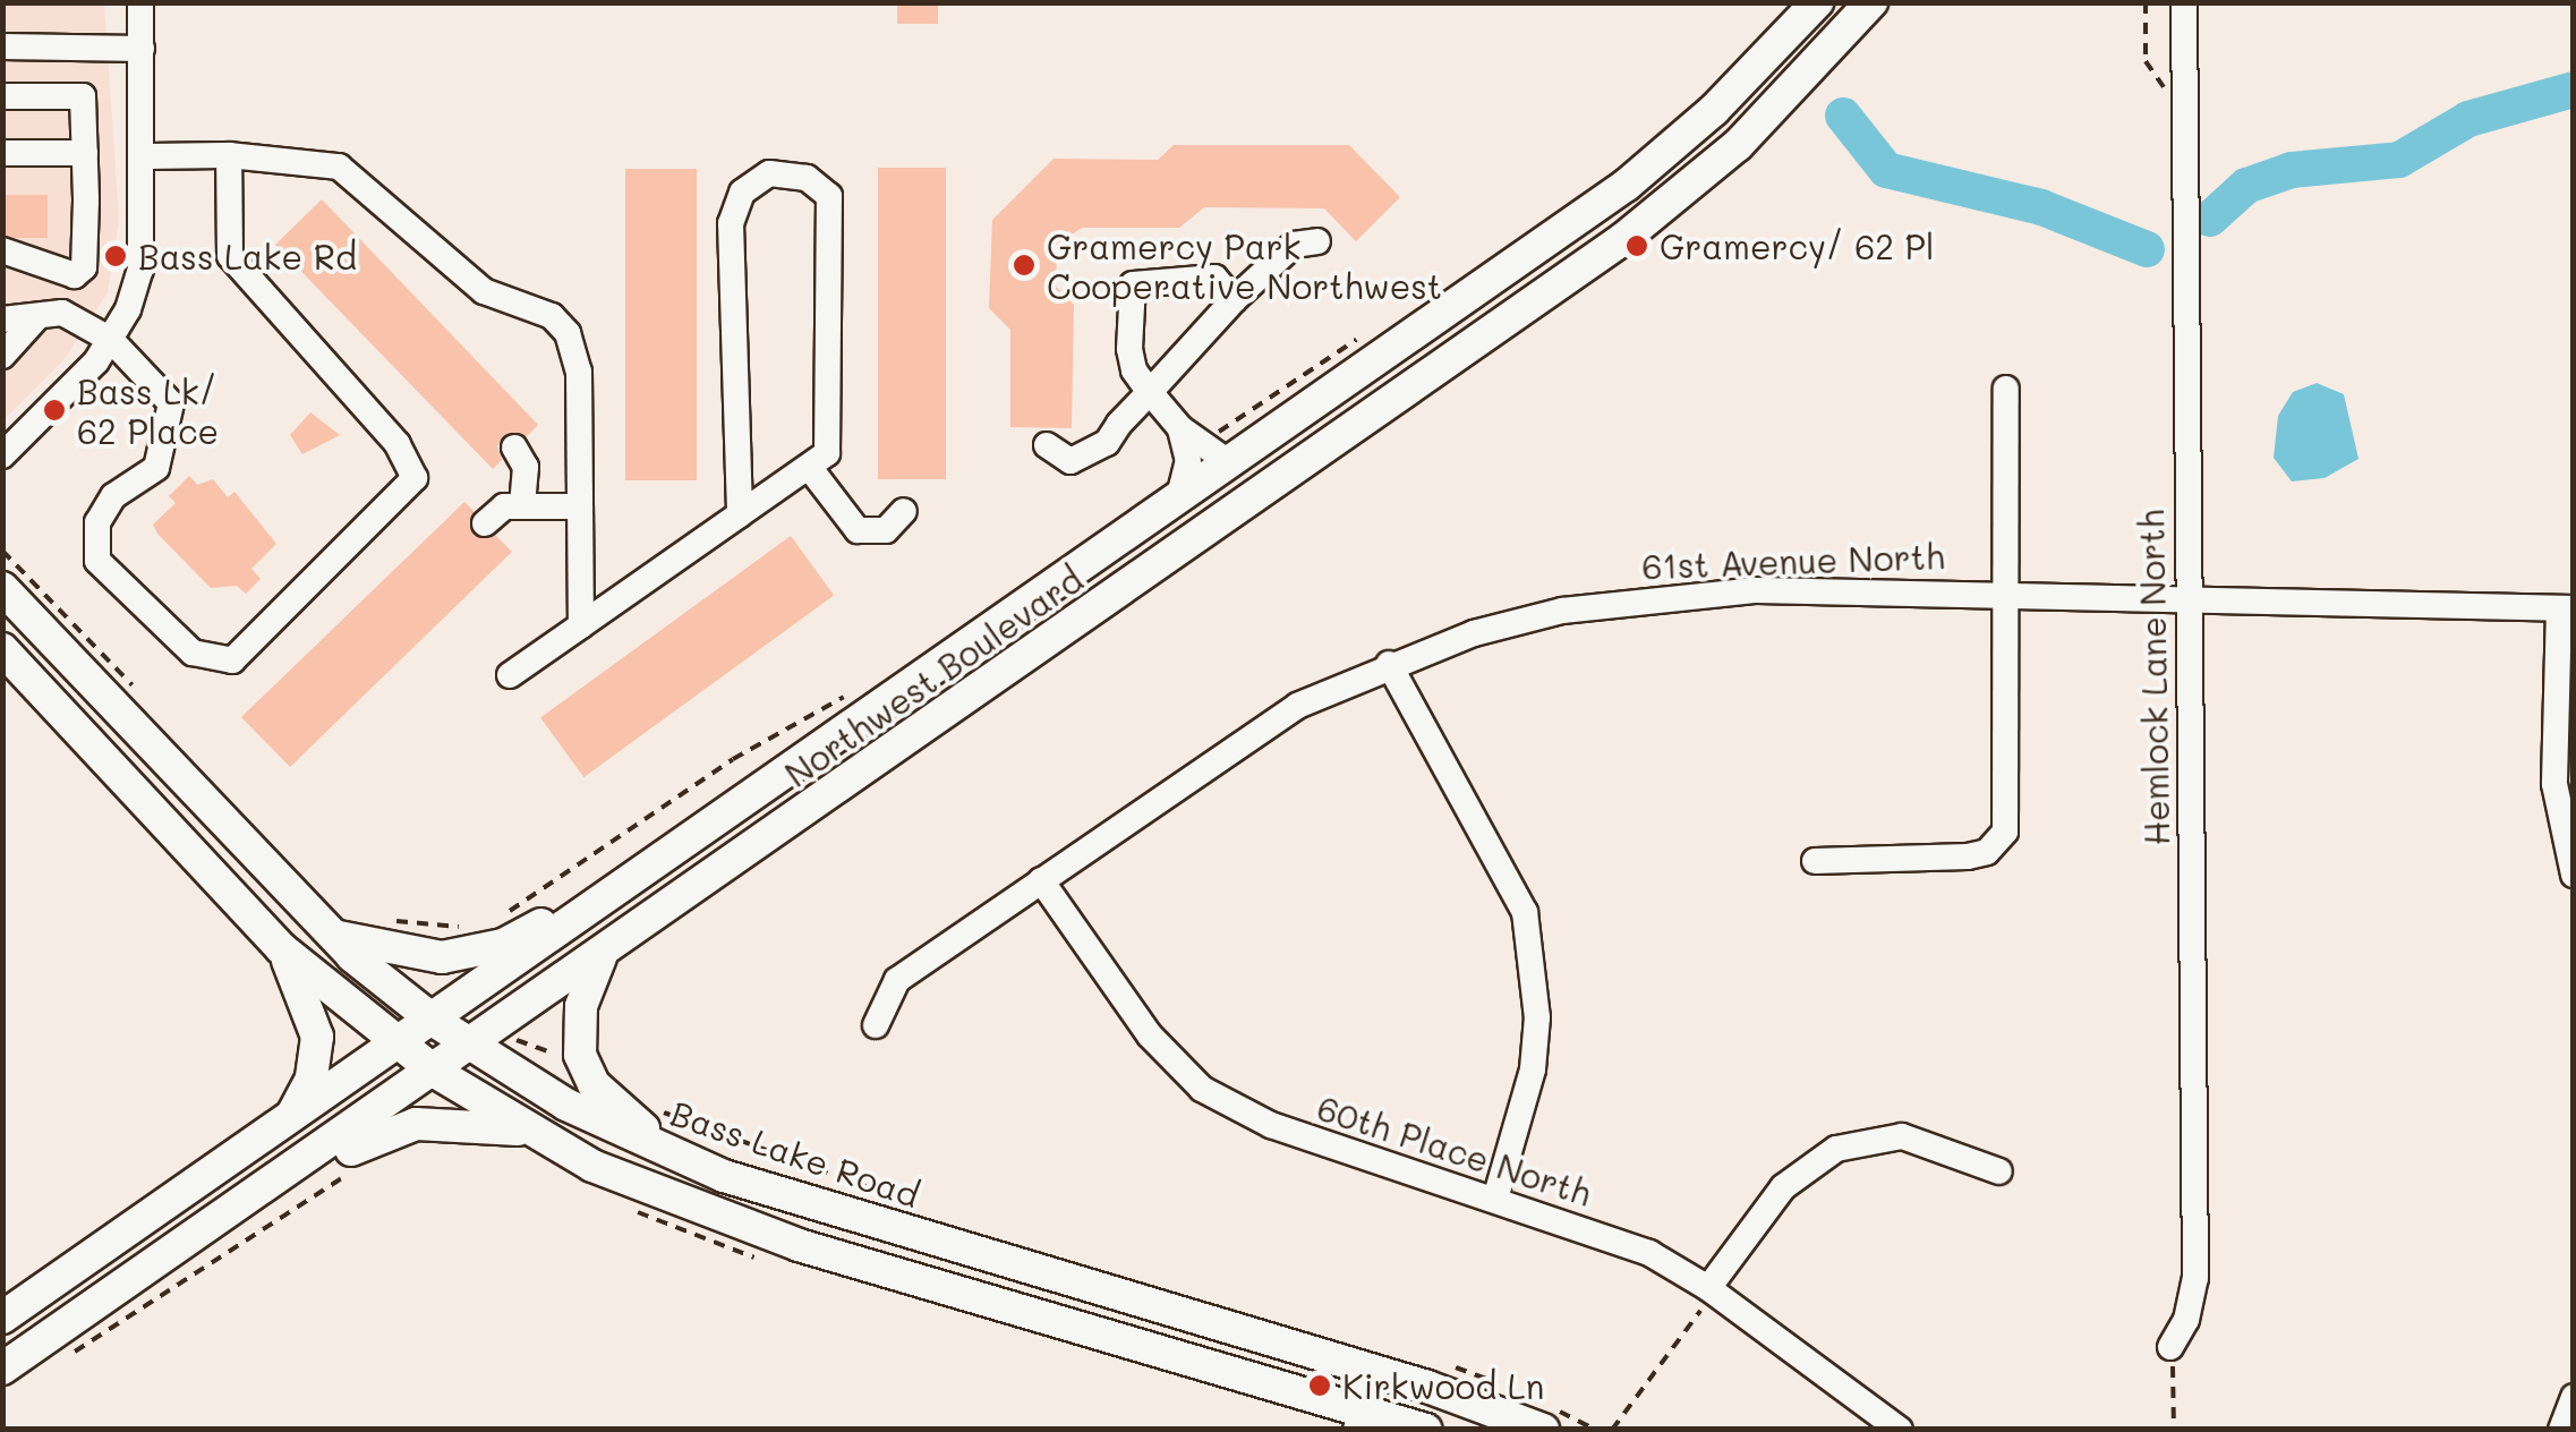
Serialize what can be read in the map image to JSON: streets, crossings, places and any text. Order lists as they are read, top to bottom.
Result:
{
  "streets": {
    "main road": ["Northwest Boulevard", "Bass Lake Road"],
    "street": ["61st Avenue North", "Hemlock Lane North", "60th Place North"]
  },
  "crossings": [
    ["61st Avenue North", "Hemlock Lane North"],
    ["61st Avenue North", "60th Place North"],
    ["Northwest Boulevard", "Bass Lake Road"]
  ],
  "places": [
    "Gramercy/ 62 Pl",
    "Bass Lake Rd",
    "Gramercy Park Cooperative Northwest",
    "Bass Lk/ 62 Place",
    "Kirkwood Ln"
  ]
}
